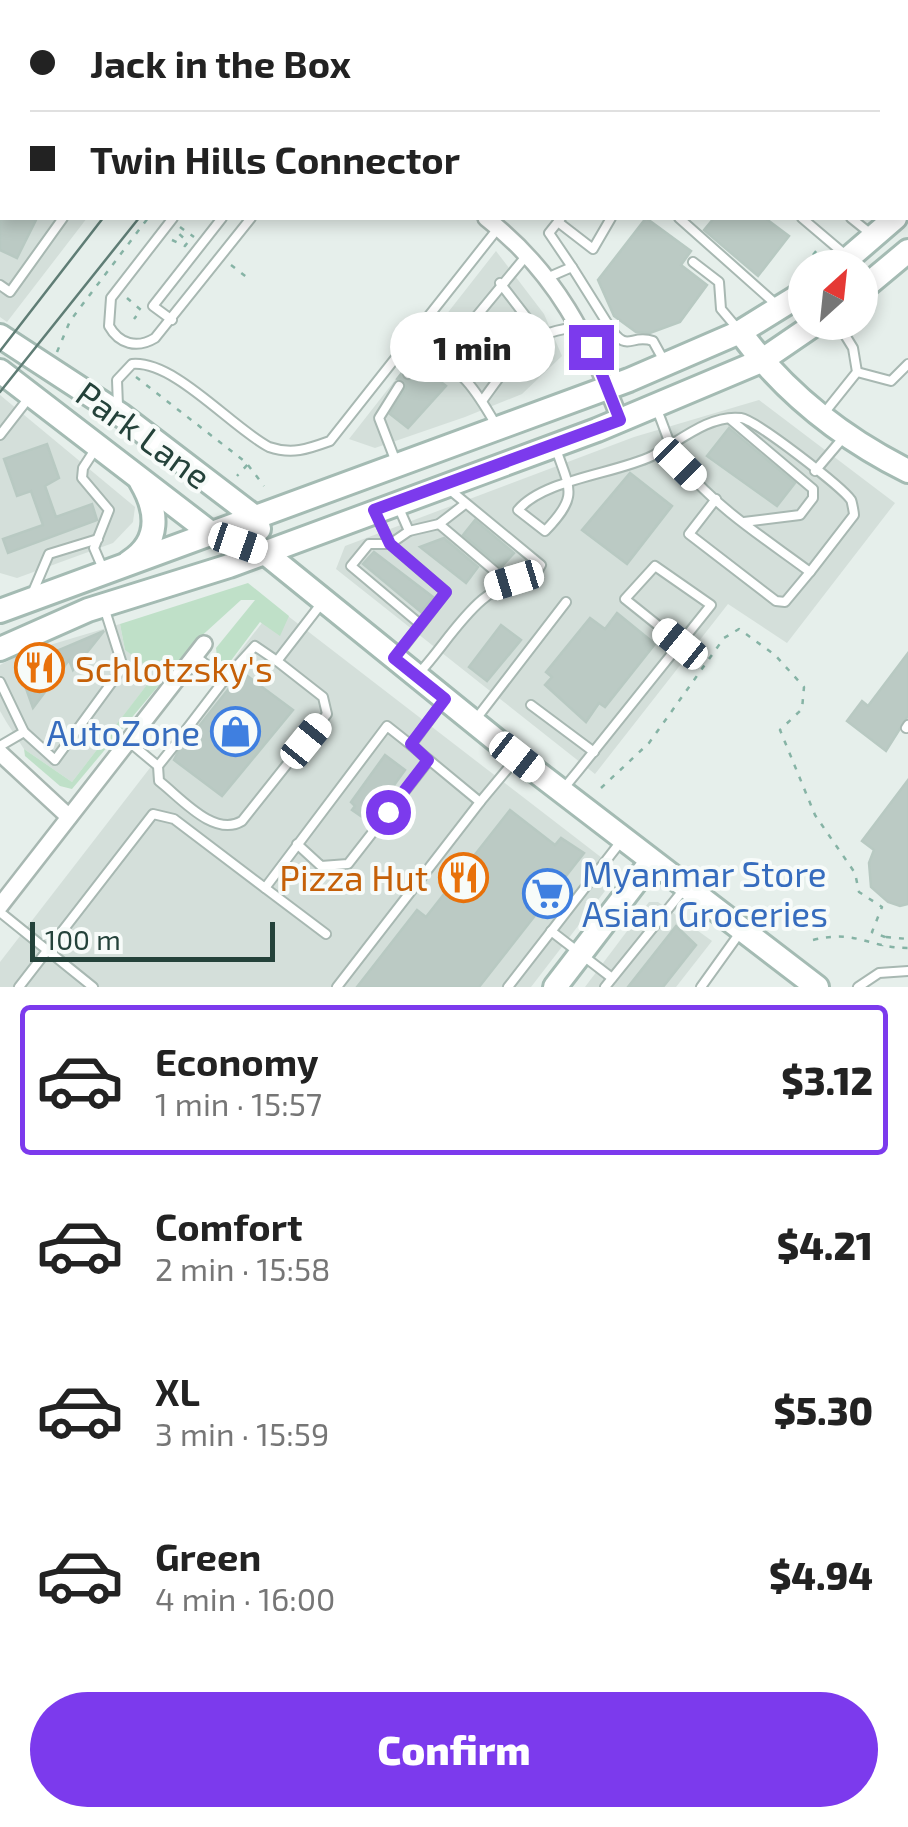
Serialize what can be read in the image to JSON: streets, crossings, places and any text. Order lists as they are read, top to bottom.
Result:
{
  "streets": {
    "main road": ["Park Lane"]
  },
  "places": {
    "restaurant": ["Schlotzsky's", "Pizza Hut"],
    "shop": ["AutoZone"],
    "supermarket": ["Myanmar Store Asian Groceries"]
  },
  "scale_bar": "100 m",
  "north": "top right",
  "page": {
    "banner": ["Jack in the Box", "Twin Hills Connector"],
    "bubble": "1 min",
    "scale": "100 m",
    "list": [
      {
        "name": "Economy",
        "note": "1 min · 15:57",
        "value": "$3.12"
      },
      {
        "name": "Comfort",
        "note": "2 min · 15:58",
        "value": "$4.21"
      },
      {
        "name": "XL",
        "note": "3 min · 15:59",
        "value": "$5.30"
      },
      {
        "name": "Green",
        "note": "4 min · 16:00",
        "value": "$4.94"
      }
    ],
    "buttons": "Confirm"
  }
}
